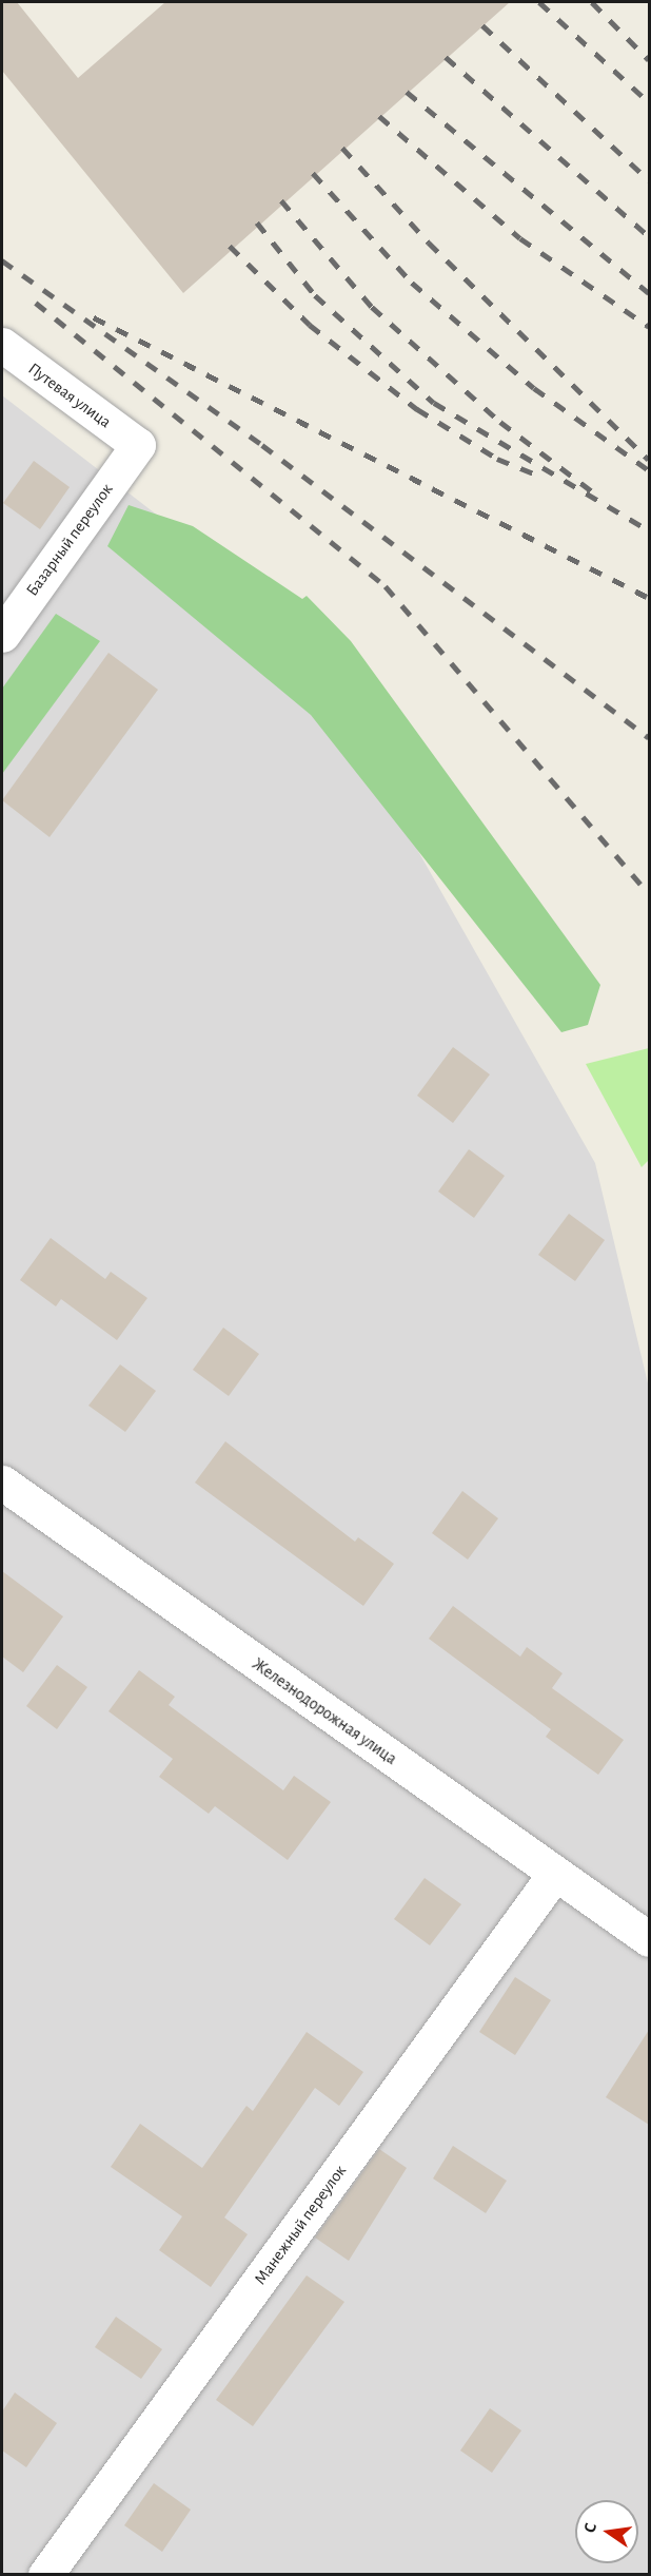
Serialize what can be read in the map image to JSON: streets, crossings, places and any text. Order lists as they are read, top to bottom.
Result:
{
  "streets": {
    "street": [
      "Путевая улица",
      "Базарный переулок",
      "Железнодорожная улица",
      "Манежный переулок"
    ]
  },
  "crossings": [
    ["Путевая улица", "Базарный переулок"],
    ["Железнодорожная улица", "Манежный переулок"]
  ],
  "north": "left"
}
